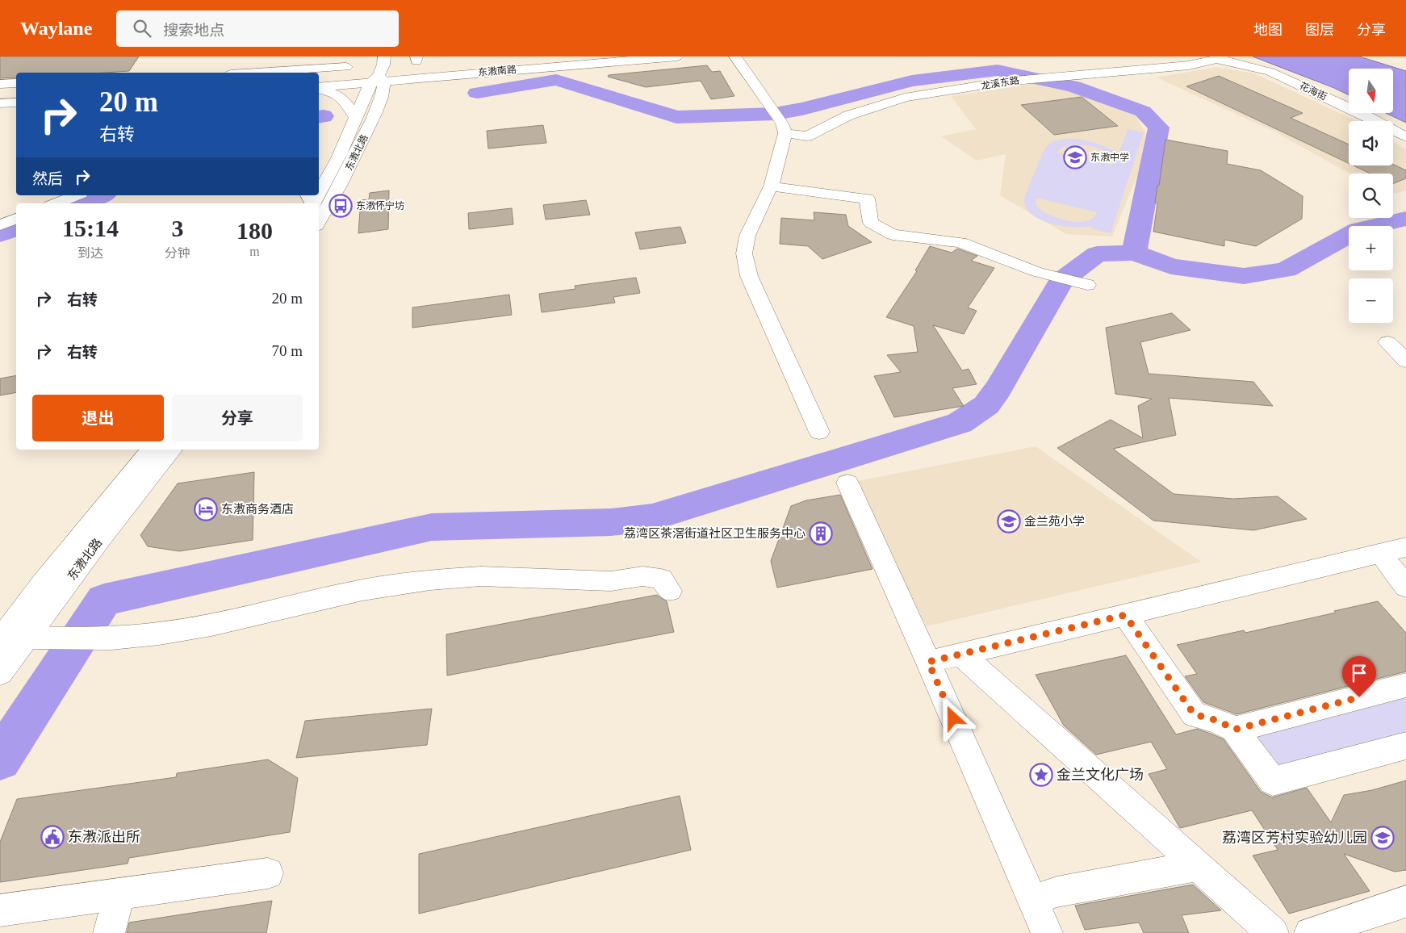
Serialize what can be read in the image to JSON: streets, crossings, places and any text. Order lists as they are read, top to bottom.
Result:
{
  "streets": {
    "street": [
      "东漖南路",
      "龙溪东路",
      "花海街",
      "东漖北路"
    ]
  },
  "crossings": [
    ["东漖南路", "东漖北路"],
    ["龙溪东路", "花海街"]
  ],
  "places": {
    "school or university": ["东漖中学", "金兰苑小学", "荔湾区芳村实验幼儿园"],
    "bus stop": ["东漖怀宁坊"],
    "hotel": ["东漖商务酒店"],
    "building": ["荔湾区茶滘街道社区卫生服务中心"],
    "place": ["金兰文化广场"],
    "public building": ["东漖派出所"]
  },
  "north": "bottom",
  "page": {
    "header": "Waylane",
    "search": "搜索地点",
    "nav": ["地图", "图层", "分享"],
    "map_buttons": ["+", "−"],
    "turn": ["20 m", "右转"],
    "then": "然后",
    "eta": [
      "15:14",
      "到达",
      "3",
      "分钟",
      "180",
      "m"
    ],
    "list": [
      {
        "name": "右转",
        "value": "20 m"
      },
      {
        "name": "右转",
        "value": "70 m"
      }
    ],
    "buttons": ["退出", "分享"]
  }
}
